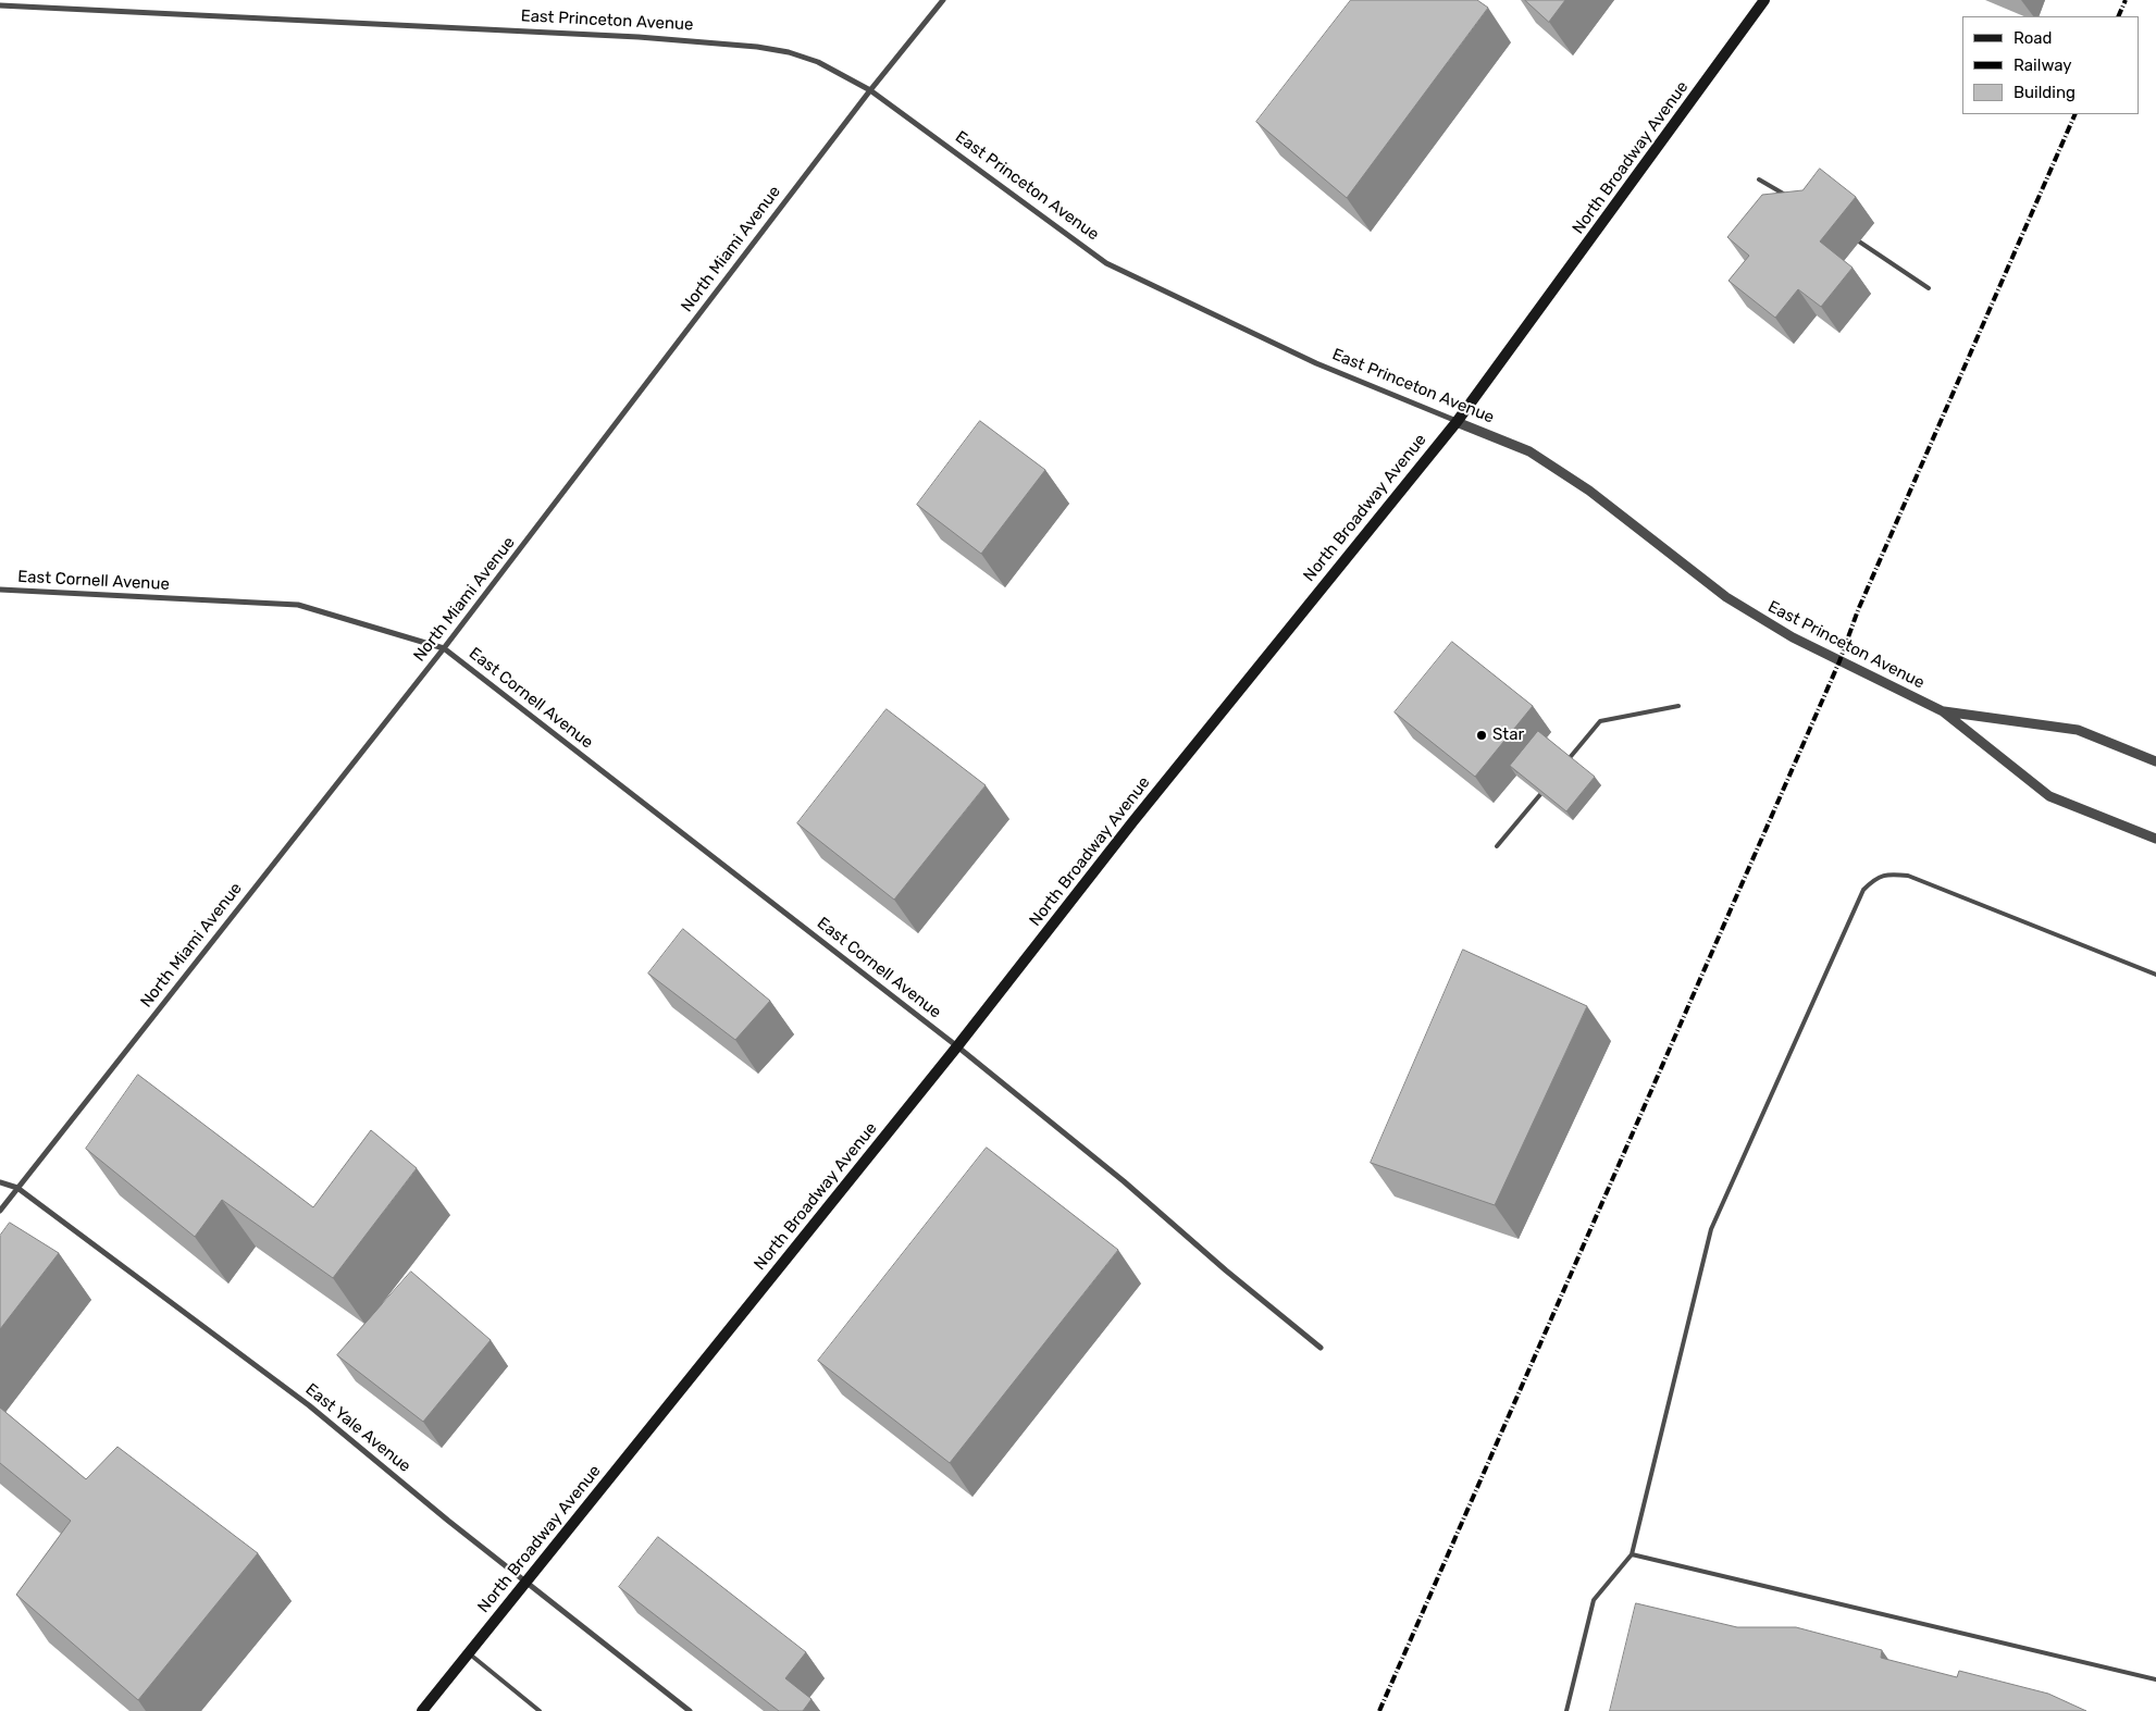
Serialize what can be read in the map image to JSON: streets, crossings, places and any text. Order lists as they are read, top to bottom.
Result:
{
  "streets": {
    "main road": ["North Broadway Avenue"],
    "street": [
      "East Princeton Avenue",
      "North Miami Avenue",
      "East Cornell Avenue",
      "East Yale Avenue"
    ]
  },
  "crossings": [
    ["East Princeton Avenue", "North Broadway Avenue"],
    ["East Princeton Avenue", "North Miami Avenue"],
    ["North Broadway Avenue", "East Cornell Avenue"],
    ["North Broadway Avenue", "East Yale Avenue"],
    ["North Miami Avenue", "East Cornell Avenue"],
    ["North Miami Avenue", "East Yale Avenue"]
  ],
  "places": ["Star"],
  "legend": ["Road", "Railway", "Building"]
}
